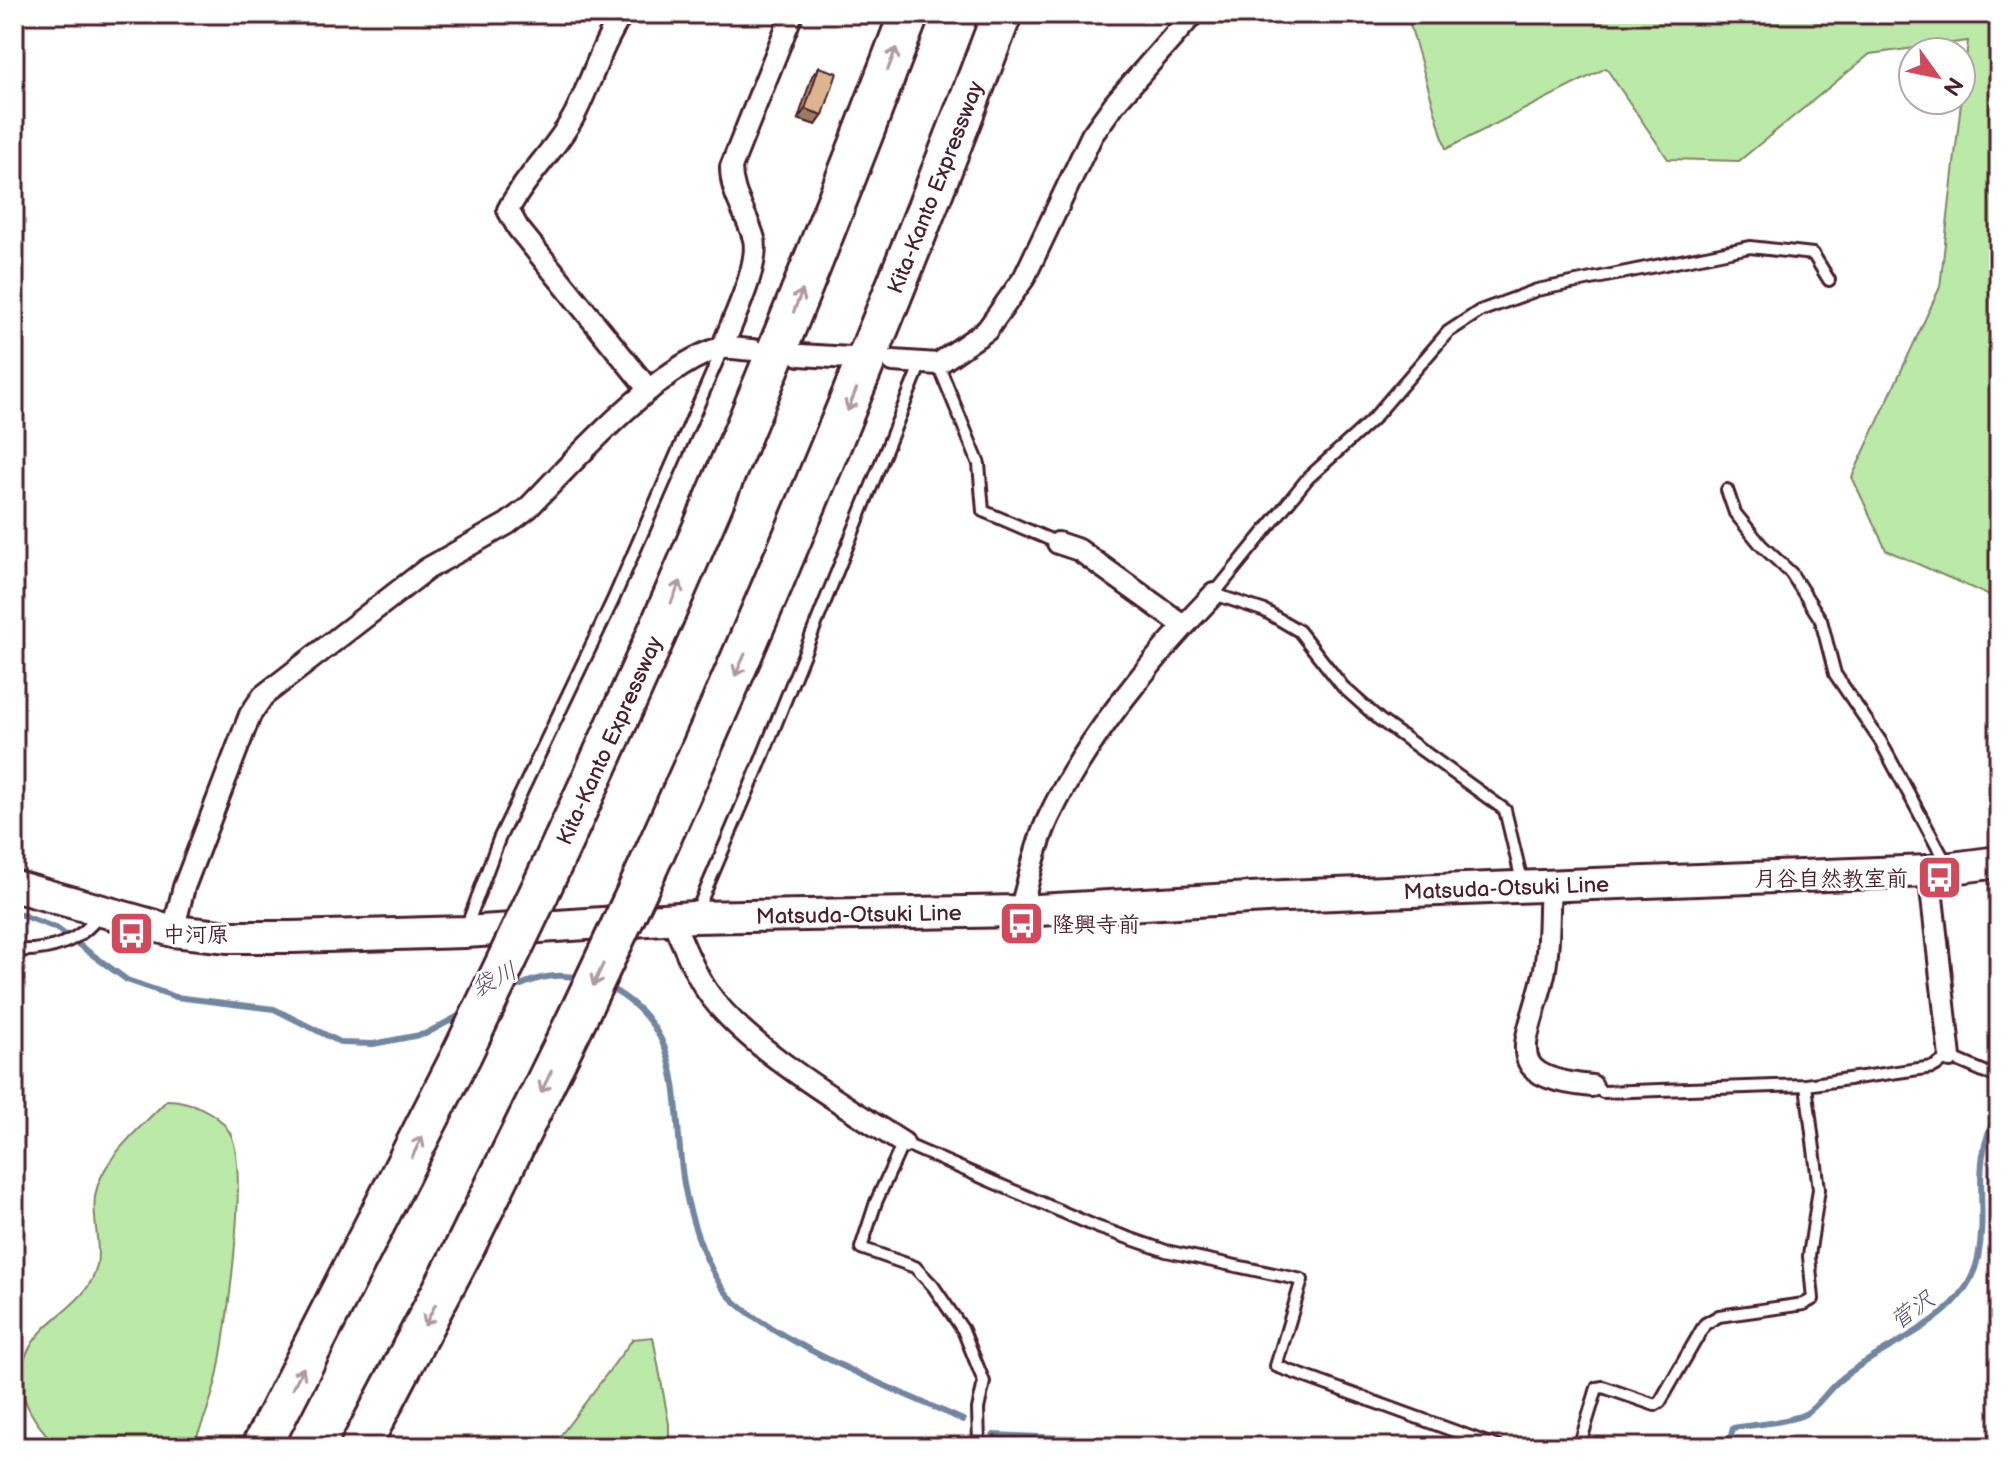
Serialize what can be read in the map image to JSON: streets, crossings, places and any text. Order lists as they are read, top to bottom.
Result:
{
  "streets": {
    "highway": ["Kita-Kanto Expressway"],
    "main road": ["Matsuda-Otsuki Line"]
  },
  "water": ["袋川", "菅沢"],
  "places": {
    "bus stop": ["月谷自然教室前", "隆興寺前", "中河原"]
  },
  "north": "bottom right"
}
